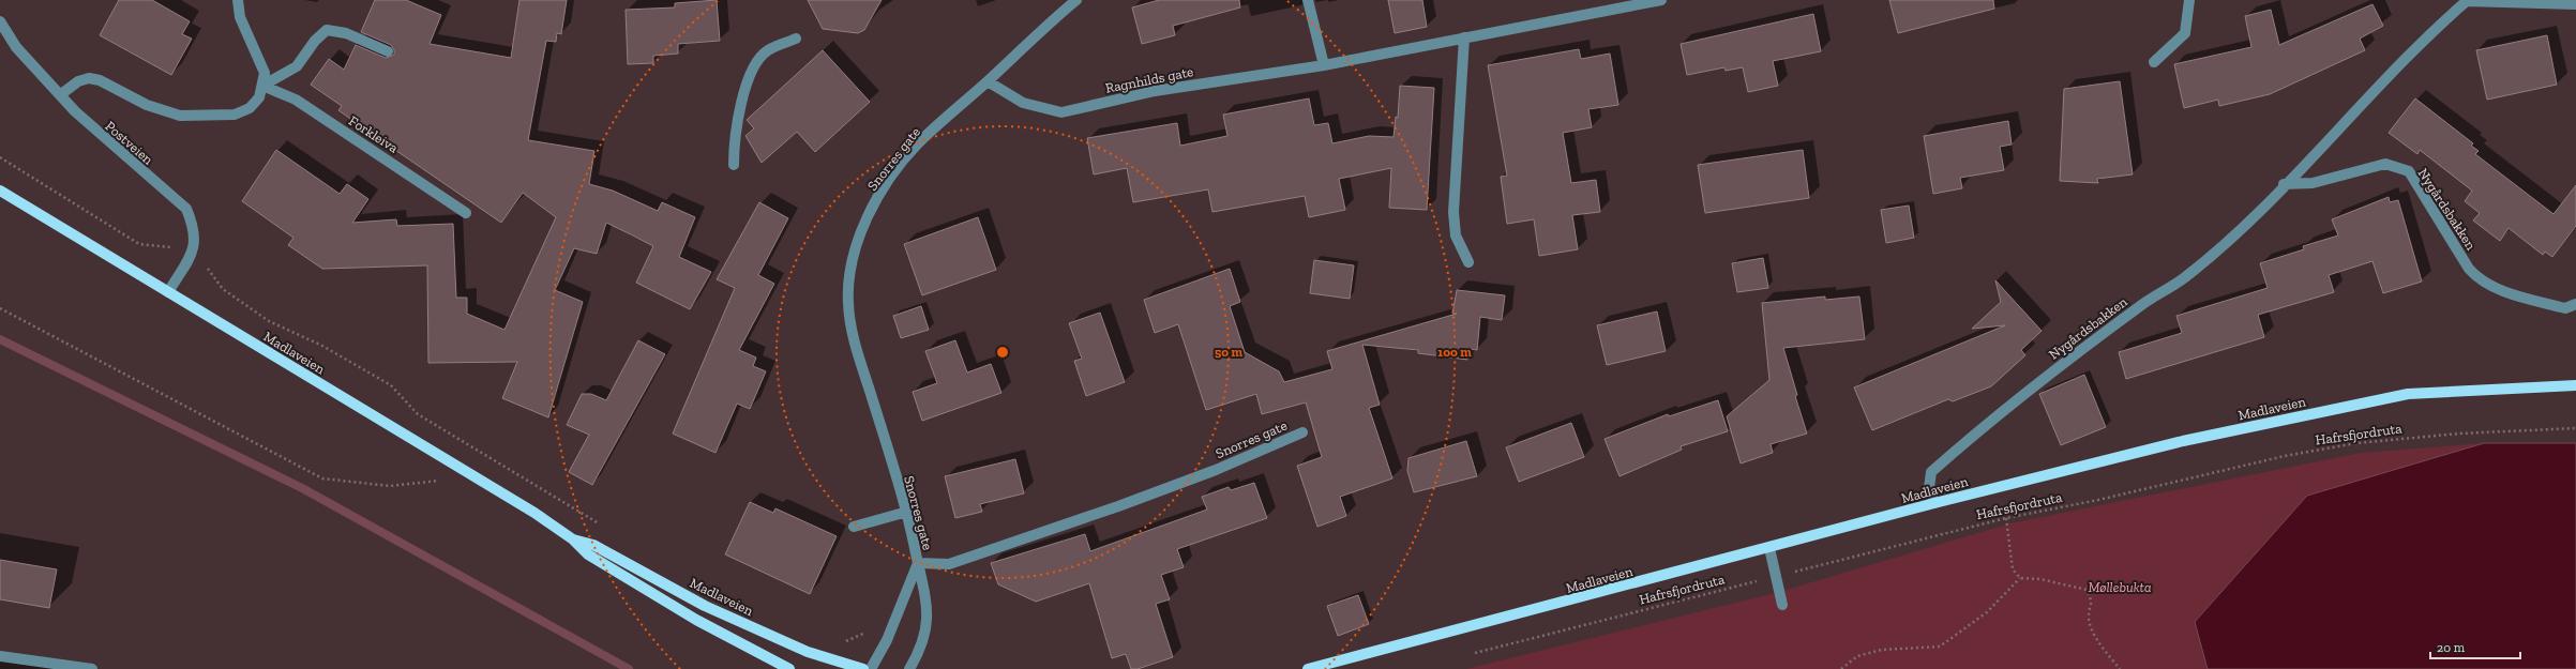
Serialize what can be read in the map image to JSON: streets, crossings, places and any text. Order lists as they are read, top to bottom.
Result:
{
  "streets": {
    "main road": ["Madlaveien"],
    "street": [
      "Ragnhilds gate",
      "Forkleiva",
      "Postveien",
      "Snorres gate",
      "Nygårdsbakken"
    ],
    "path": ["Hafrsfjordruta"]
  },
  "crossings": [
    ["Ragnhilds gate", "Snorres gate"],
    ["Postveien", "Madlaveien"],
    ["Nygårdsbakken", "Madlaveien"]
  ],
  "parks": ["Møllebukta"],
  "scale_bar": "20 m",
  "rings": ["50 m", "100 m"]
}
